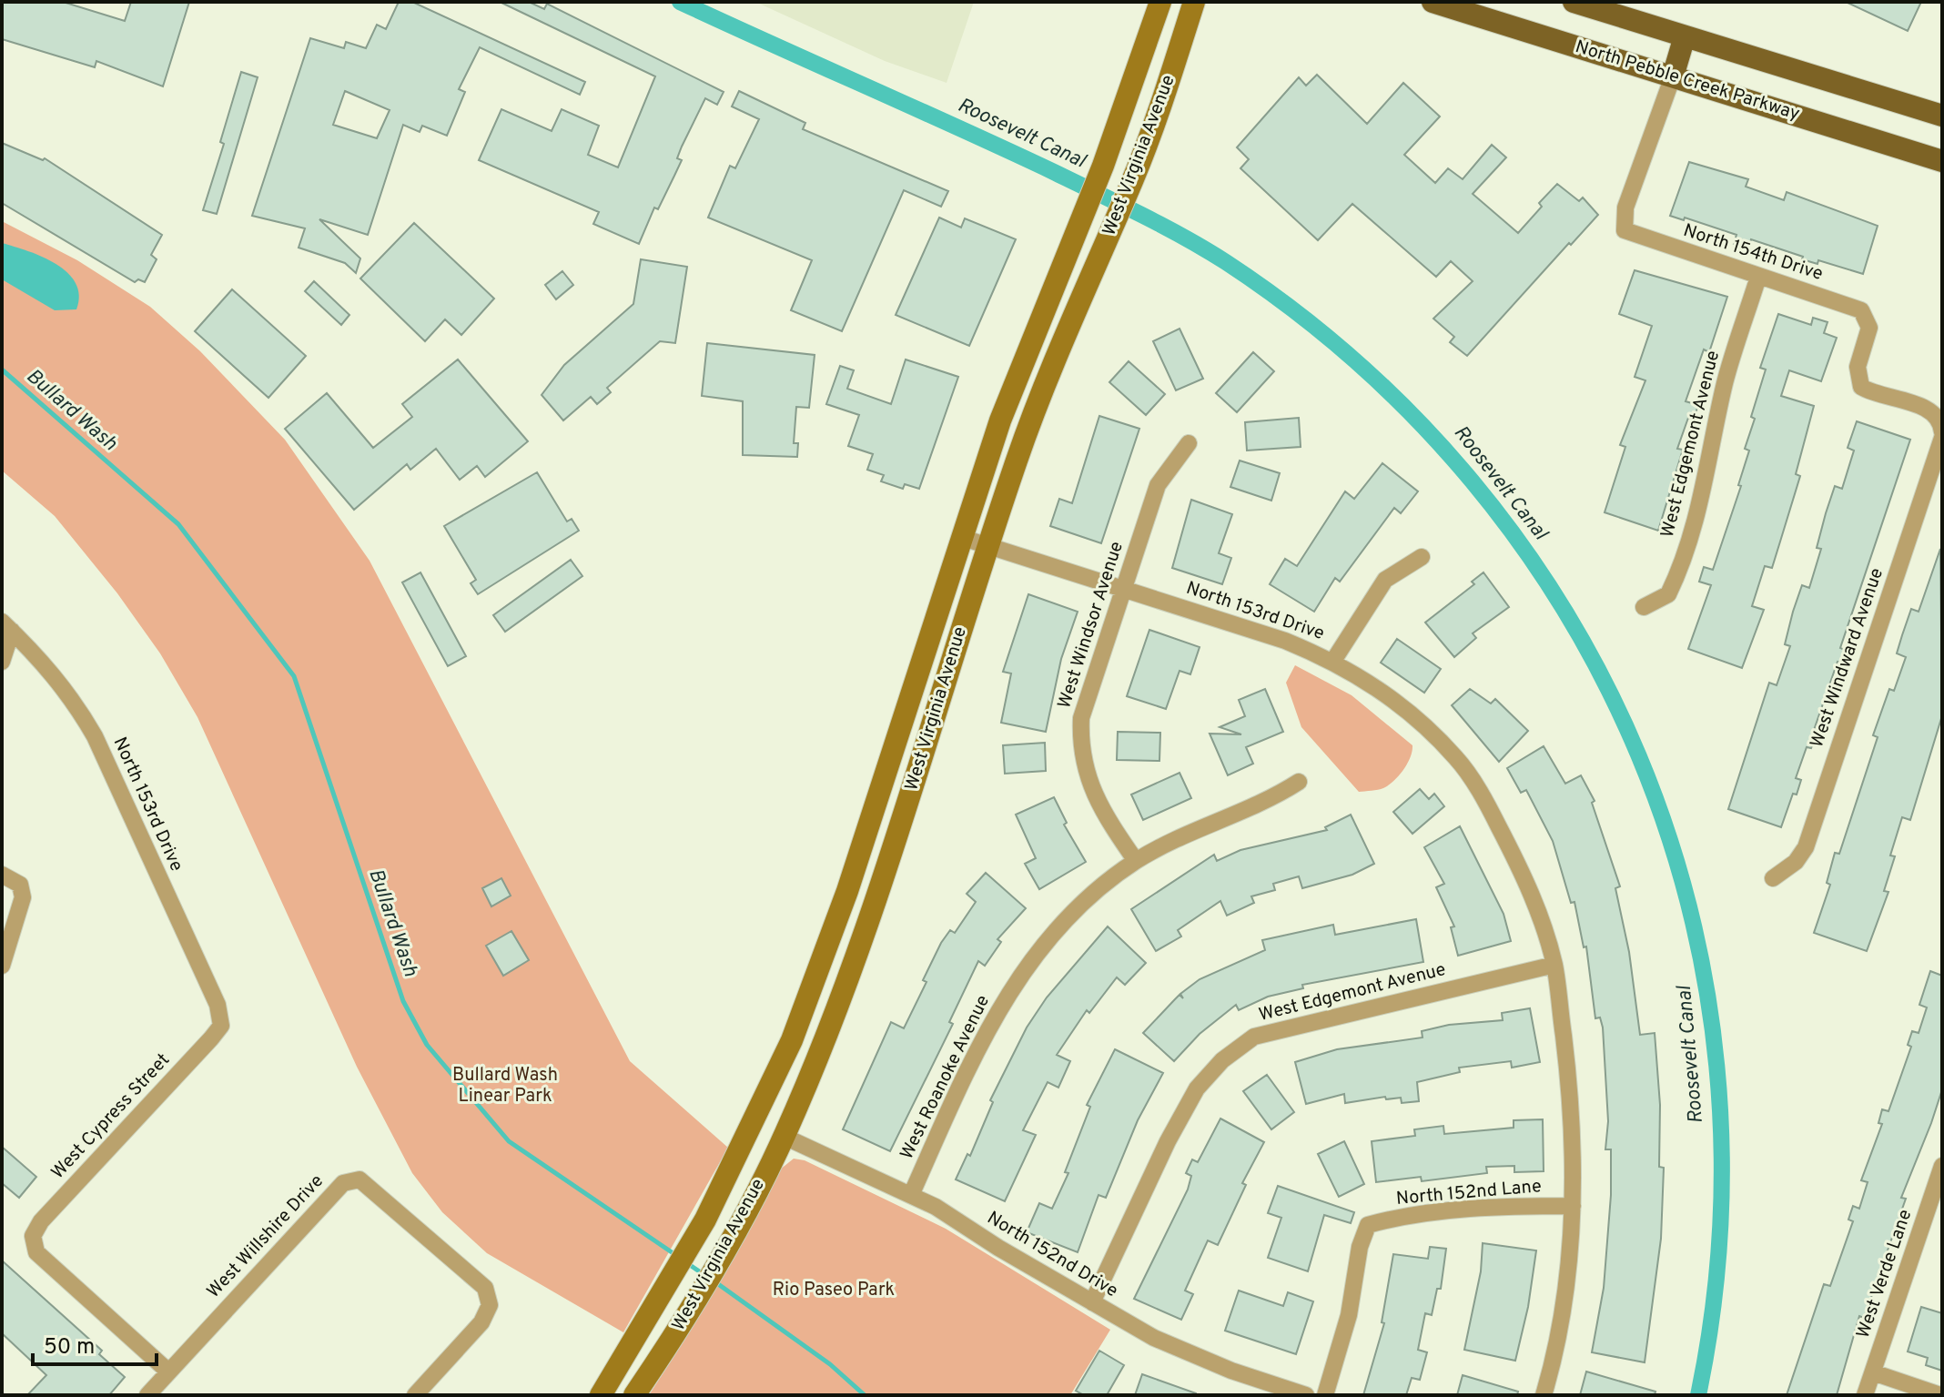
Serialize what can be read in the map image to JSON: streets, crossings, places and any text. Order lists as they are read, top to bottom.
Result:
{
  "streets": {
    "main road": ["North Pebble Creek Parkway", "West Virginia Avenue"],
    "street": [
      "North 154th Drive",
      "West Edgemont Avenue",
      "North 153rd Drive",
      "West Windsor Avenue",
      "West Windward Avenue",
      "West Roanoke Avenue",
      "West Cypress Street",
      "North 152nd Lane",
      "West Willshire Drive",
      "North 152nd Drive",
      "West Verde Lane"
    ]
  },
  "crossings": [
    ["North Pebble Creek Parkway", "North 154th Drive"],
    ["West Virginia Avenue", "North 153rd Drive"],
    ["West Virginia Avenue", "North 152nd Drive"],
    ["North 154th Drive", "West Edgemont Avenue"],
    ["North 154th Drive", "West Windward Avenue"],
    ["West Edgemont Avenue", "North 153rd Drive"],
    ["West Edgemont Avenue", "North 152nd Drive"],
    ["North 153rd Drive", "West Windsor Avenue"],
    ["North 153rd Drive", "West Cypress Street"],
    ["West Windsor Avenue", "West Roanoke Avenue"],
    ["West Roanoke Avenue", "North 152nd Drive"],
    ["West Cypress Street", "West Willshire Drive"]
  ],
  "water": ["Roosevelt Canal", "Bullard Wash"],
  "parks": ["Bullard Wash Linear Park", "Rio Paseo Park"],
  "scale_bar": "50 m"
}
